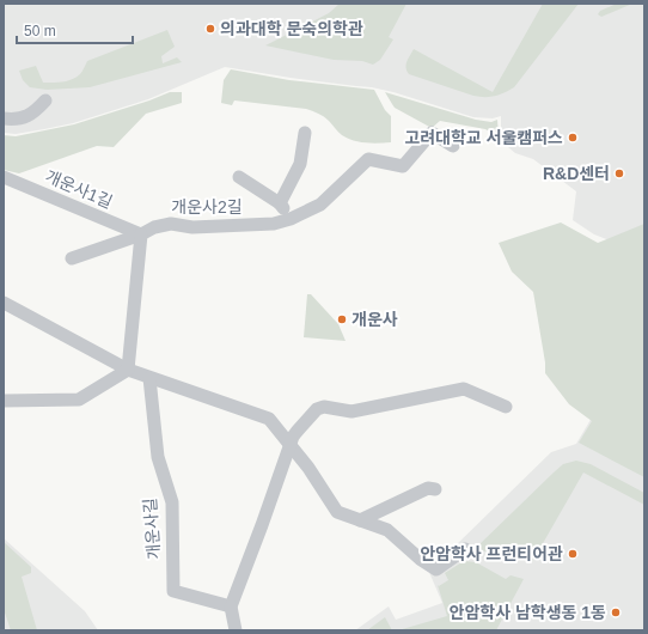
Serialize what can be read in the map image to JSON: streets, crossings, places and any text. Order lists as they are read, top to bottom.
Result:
{
  "streets": {
    "street": ["개운사1길", "개운사2길", "개운사길"]
  },
  "crossings": [
    ["개운사1길", "개운사2길"]
  ],
  "places": [
    "의과대학 문숙의학관",
    "고려대학교 서울캠퍼스",
    "R&D센터",
    "개운사",
    "안암학사 프런티어관",
    "안암학사 남학생동 1동"
  ],
  "scale_bar": "50 m"
}
